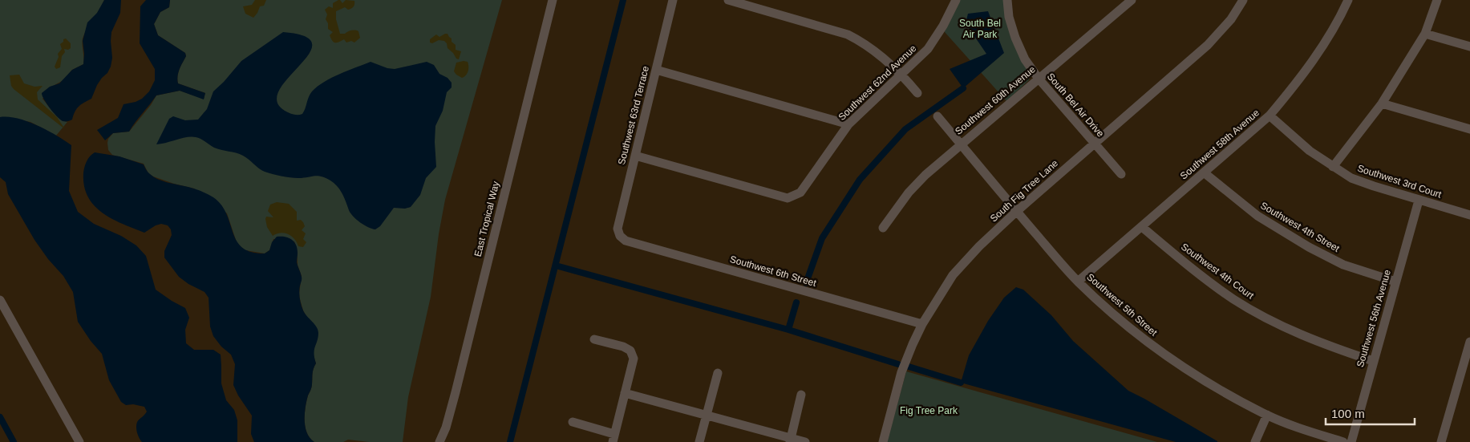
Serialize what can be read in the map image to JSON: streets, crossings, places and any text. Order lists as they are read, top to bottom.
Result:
{
  "streets": {
    "street": [
      "Southwest 62nd Avenue",
      "Southwest 60th Avenue",
      "South Bel Air Drive",
      "Southwest 63rd Terrace",
      "Southwest 58th Avenue",
      "Southwest 3rd Court",
      "South Fig Tree Lane",
      "East Tropical Way",
      "Southwest 4th Street",
      "Southwest 6th Street",
      "Southwest 4th Court",
      "Southwest 5th Street",
      "Southwest 56th Avenue"
    ]
  },
  "crossings": [
    ["Southwest 62nd Avenue", "Southwest 63rd Terrace"],
    ["Southwest 60th Avenue", "South Bel Air Drive"],
    ["Southwest 60th Avenue", "Southwest 5th Street"],
    ["South Bel Air Drive", "South Fig Tree Lane"],
    ["Southwest 63rd Terrace", "Southwest 6th Street"],
    ["Southwest 58th Avenue", "Southwest 3rd Court"],
    ["Southwest 58th Avenue", "Southwest 4th Street"],
    ["Southwest 58th Avenue", "Southwest 4th Court"],
    ["Southwest 58th Avenue", "Southwest 5th Street"],
    ["Southwest 3rd Court", "Southwest 56th Avenue"],
    ["South Fig Tree Lane", "Southwest 6th Street"],
    ["South Fig Tree Lane", "Southwest 5th Street"],
    ["Southwest 4th Street", "Southwest 56th Avenue"],
    ["Southwest 4th Court", "Southwest 56th Avenue"]
  ],
  "parks": ["South Bel Air Park", "Fig Tree Park"],
  "scale_bar": "100 m"
}
